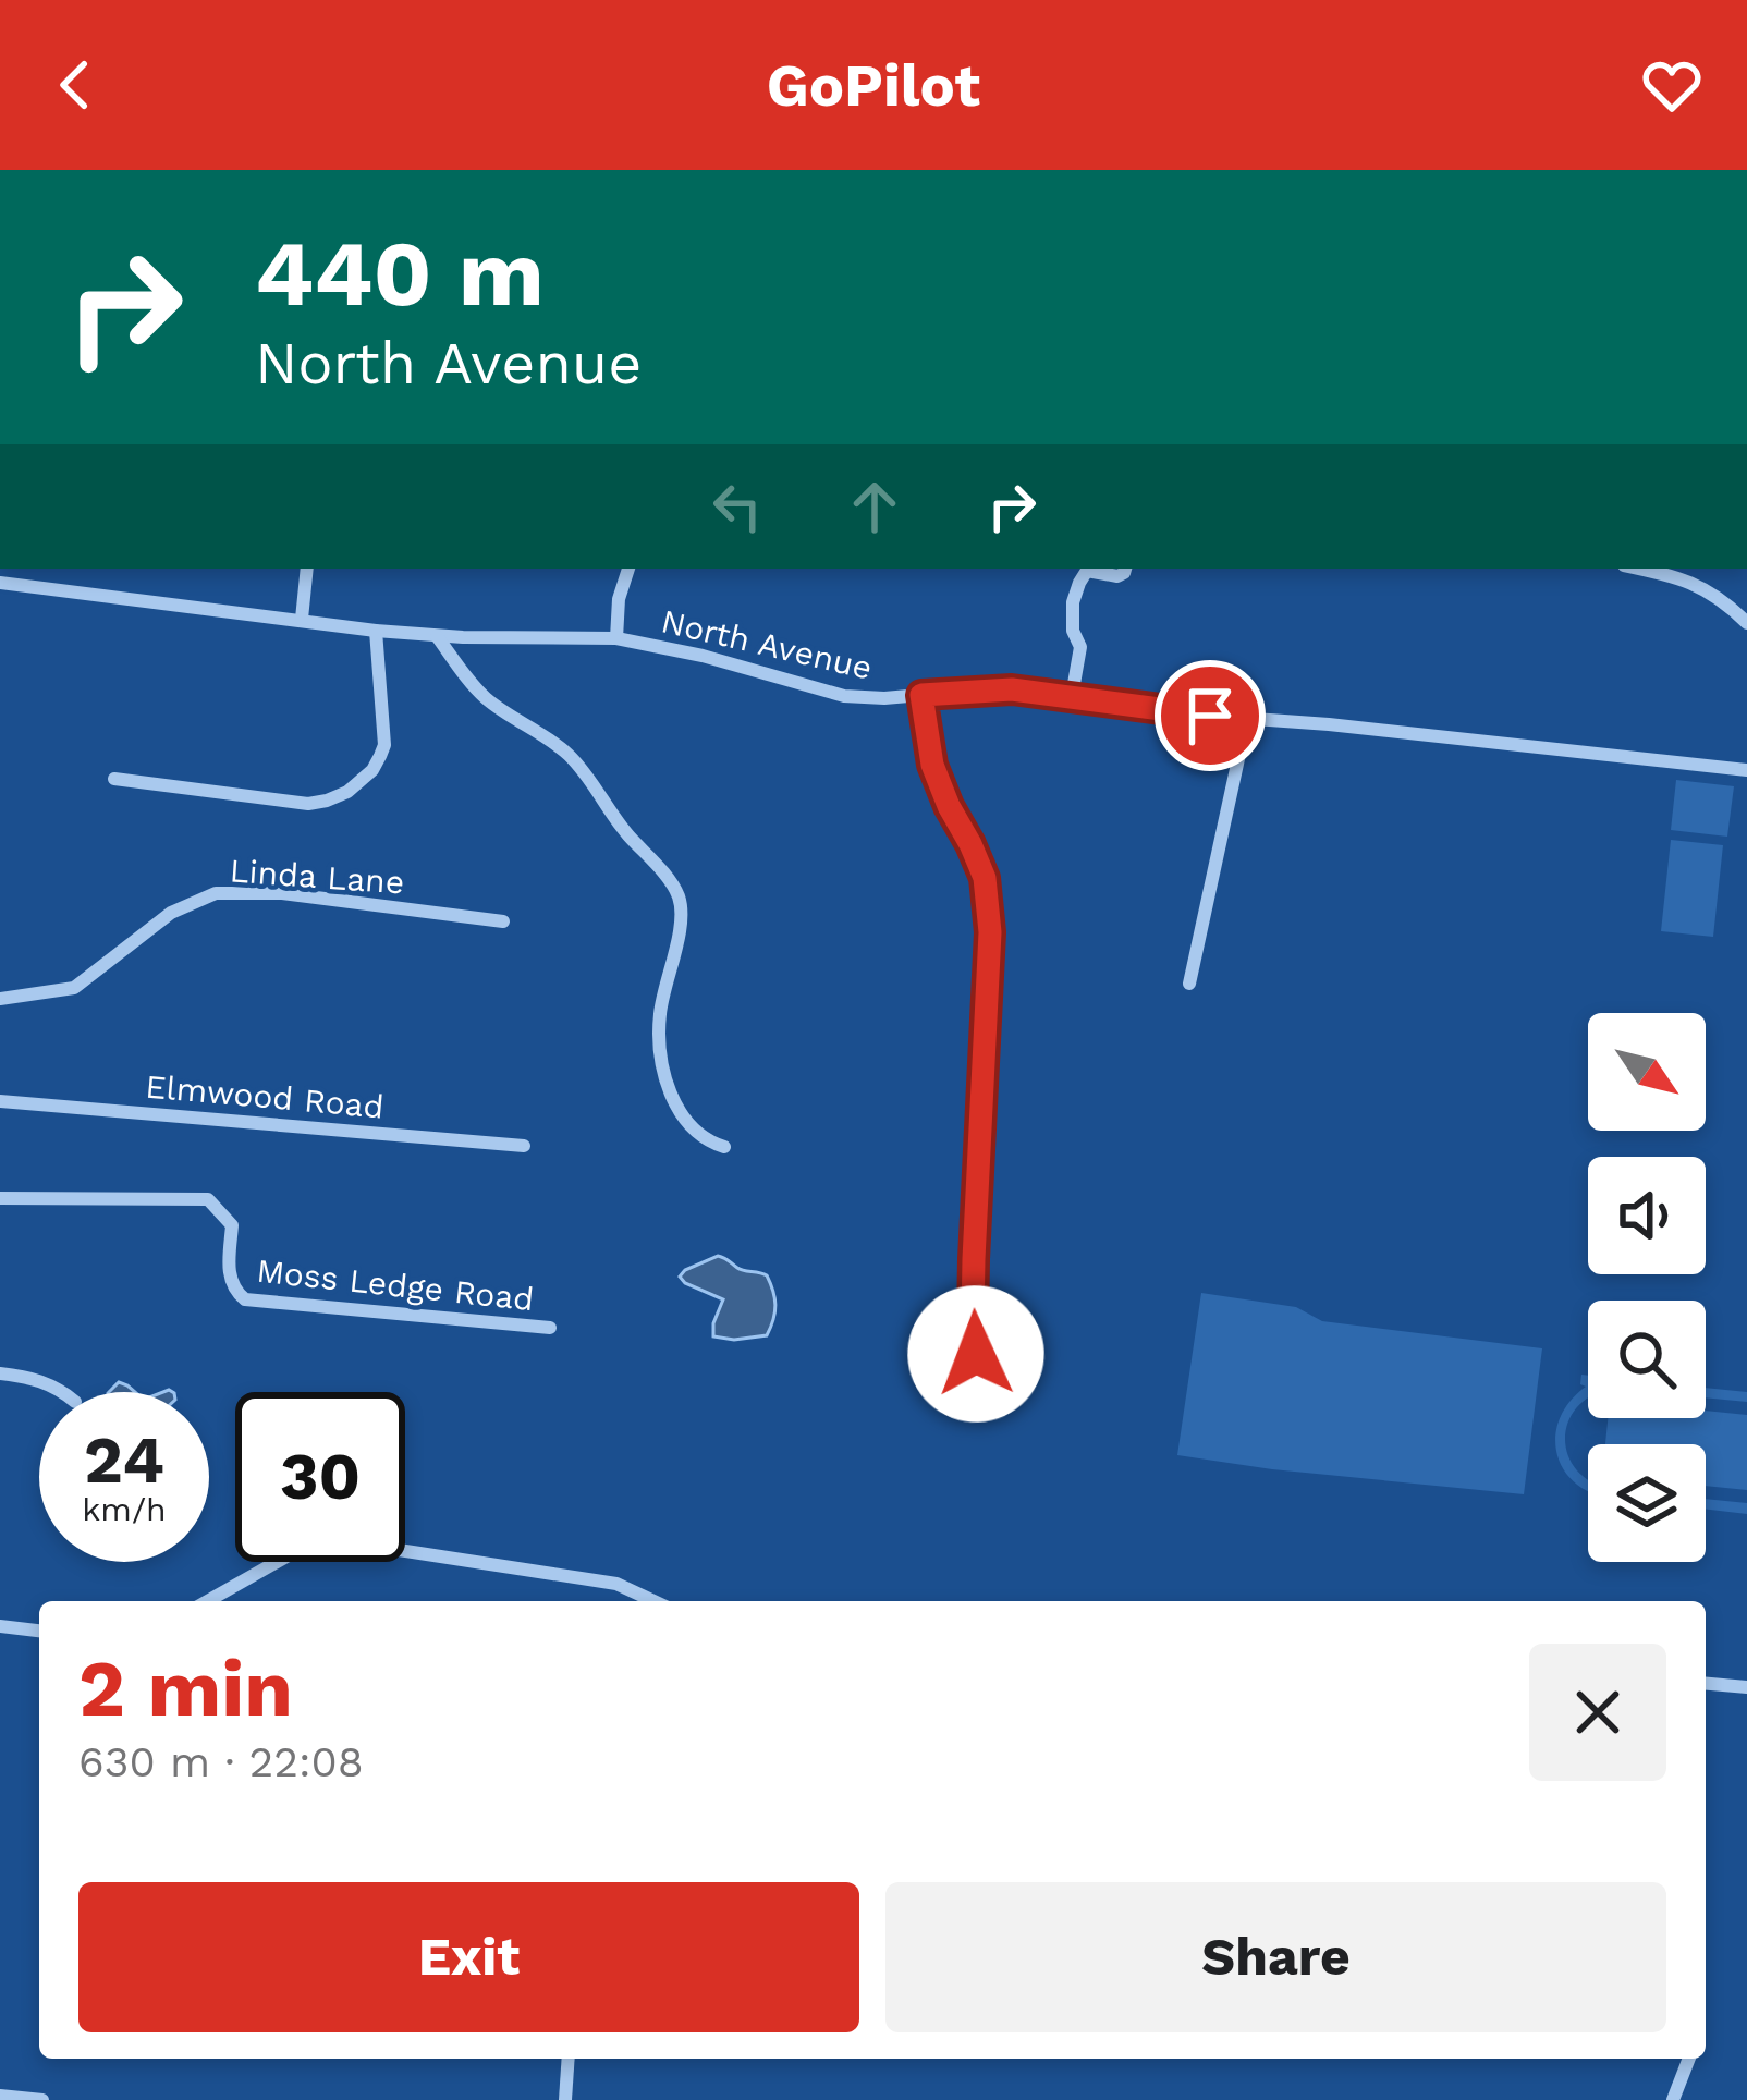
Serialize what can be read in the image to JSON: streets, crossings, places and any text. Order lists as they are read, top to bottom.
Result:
{
  "streets": {
    "street": [
      "North Avenue",
      "Linda Lane",
      "Elmwood Road",
      "Moss Ledge Road"
    ]
  },
  "north": "bottom right",
  "page": {
    "header": "GoPilot",
    "turn": ["440 m", "North Avenue"],
    "speed": "24 km/h",
    "limit": "30",
    "heading": ["2 min", "630 m · 22:08"],
    "buttons": ["Exit", "Share"]
  }
}
